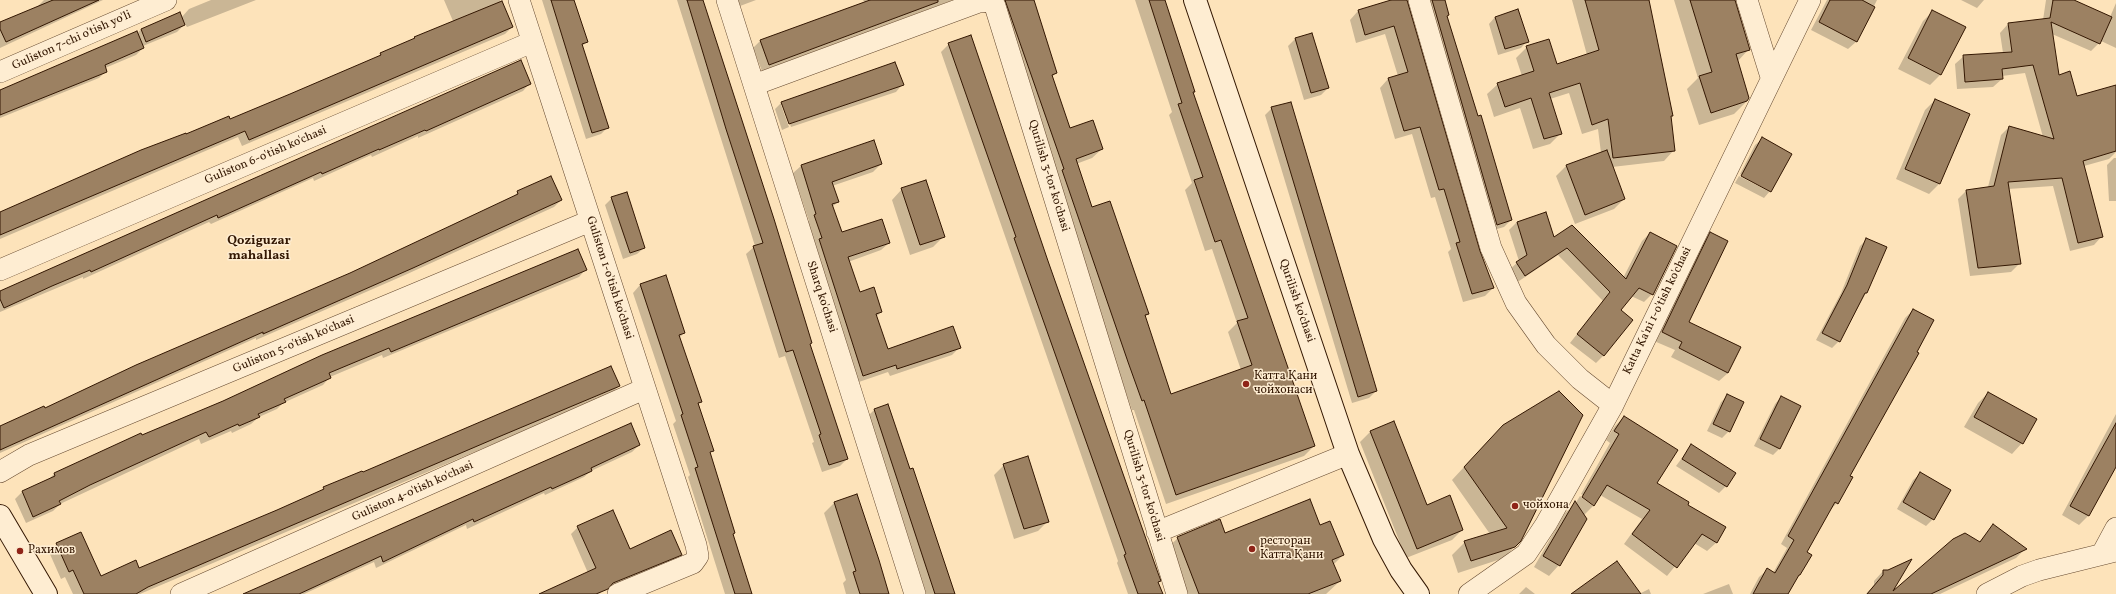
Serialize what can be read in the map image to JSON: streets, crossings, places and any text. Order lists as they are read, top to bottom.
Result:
{
  "streets": {
    "street": [
      "Guliston 7-chi o'tish yo'li",
      "Guliston 6-o'tish ko'chasi",
      "Qurilish 3-tor ko'chasi",
      "Guliston 1-o'tish ko'chasi",
      "Sharq ko'chasi",
      "Qurilish ko'chasi",
      "Katta Ka'ni 1-o'tish ko'chasi",
      "Guliston 5-o'tish ko'chasi",
      "Guliston 4-o'tish ko'chasi"
    ]
  },
  "crossings": [
    ["Guliston 6-o'tish ko'chasi", "Guliston 1-o'tish ko'chasi"],
    ["Qurilish 3-tor ko'chasi", "Sharq ko'chasi"],
    ["Guliston 1-o'tish ko'chasi", "Guliston 5-o'tish ko'chasi"],
    ["Guliston 1-o'tish ko'chasi", "Guliston 4-o'tish ko'chasi"]
  ],
  "districts": ["Qoziguzar mahallasi"],
  "places": [
    "Катта Қани чойхонаси",
    "чойхона",
    "ресторан Катта Қани",
    "Рахимов"
  ]
}
